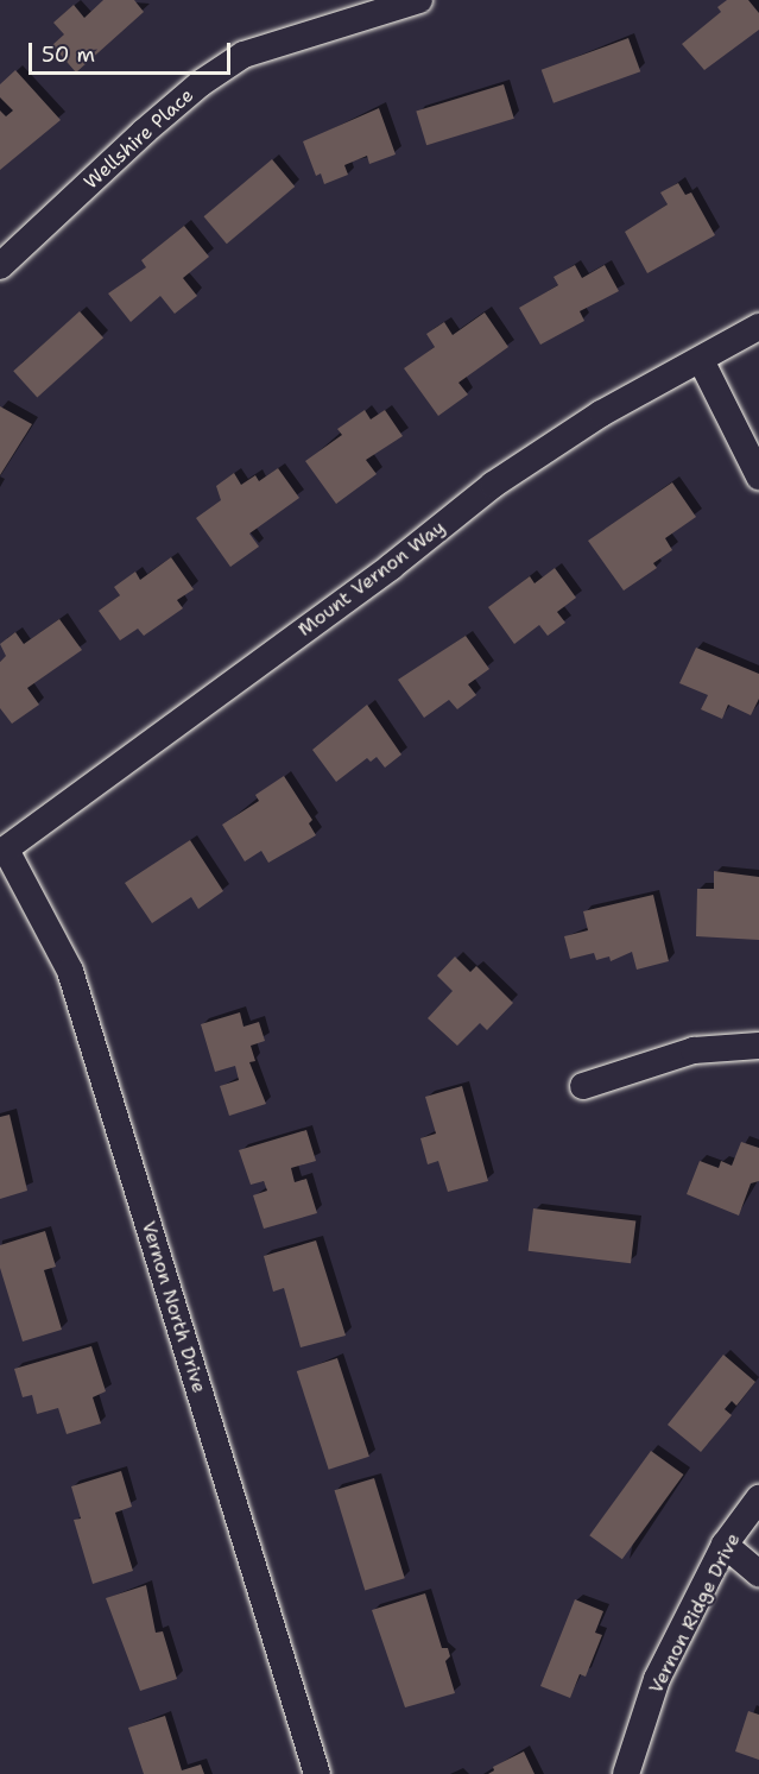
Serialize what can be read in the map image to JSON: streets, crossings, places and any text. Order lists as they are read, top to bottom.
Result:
{
  "streets": {
    "street": [
      "Wellshire Place",
      "Mount Vernon Way",
      "Vernon North Drive",
      "Vernon Ridge Drive"
    ]
  },
  "crossings": [
    ["Mount Vernon Way", "Vernon North Drive"]
  ],
  "scale_bar": "50 m"
}
